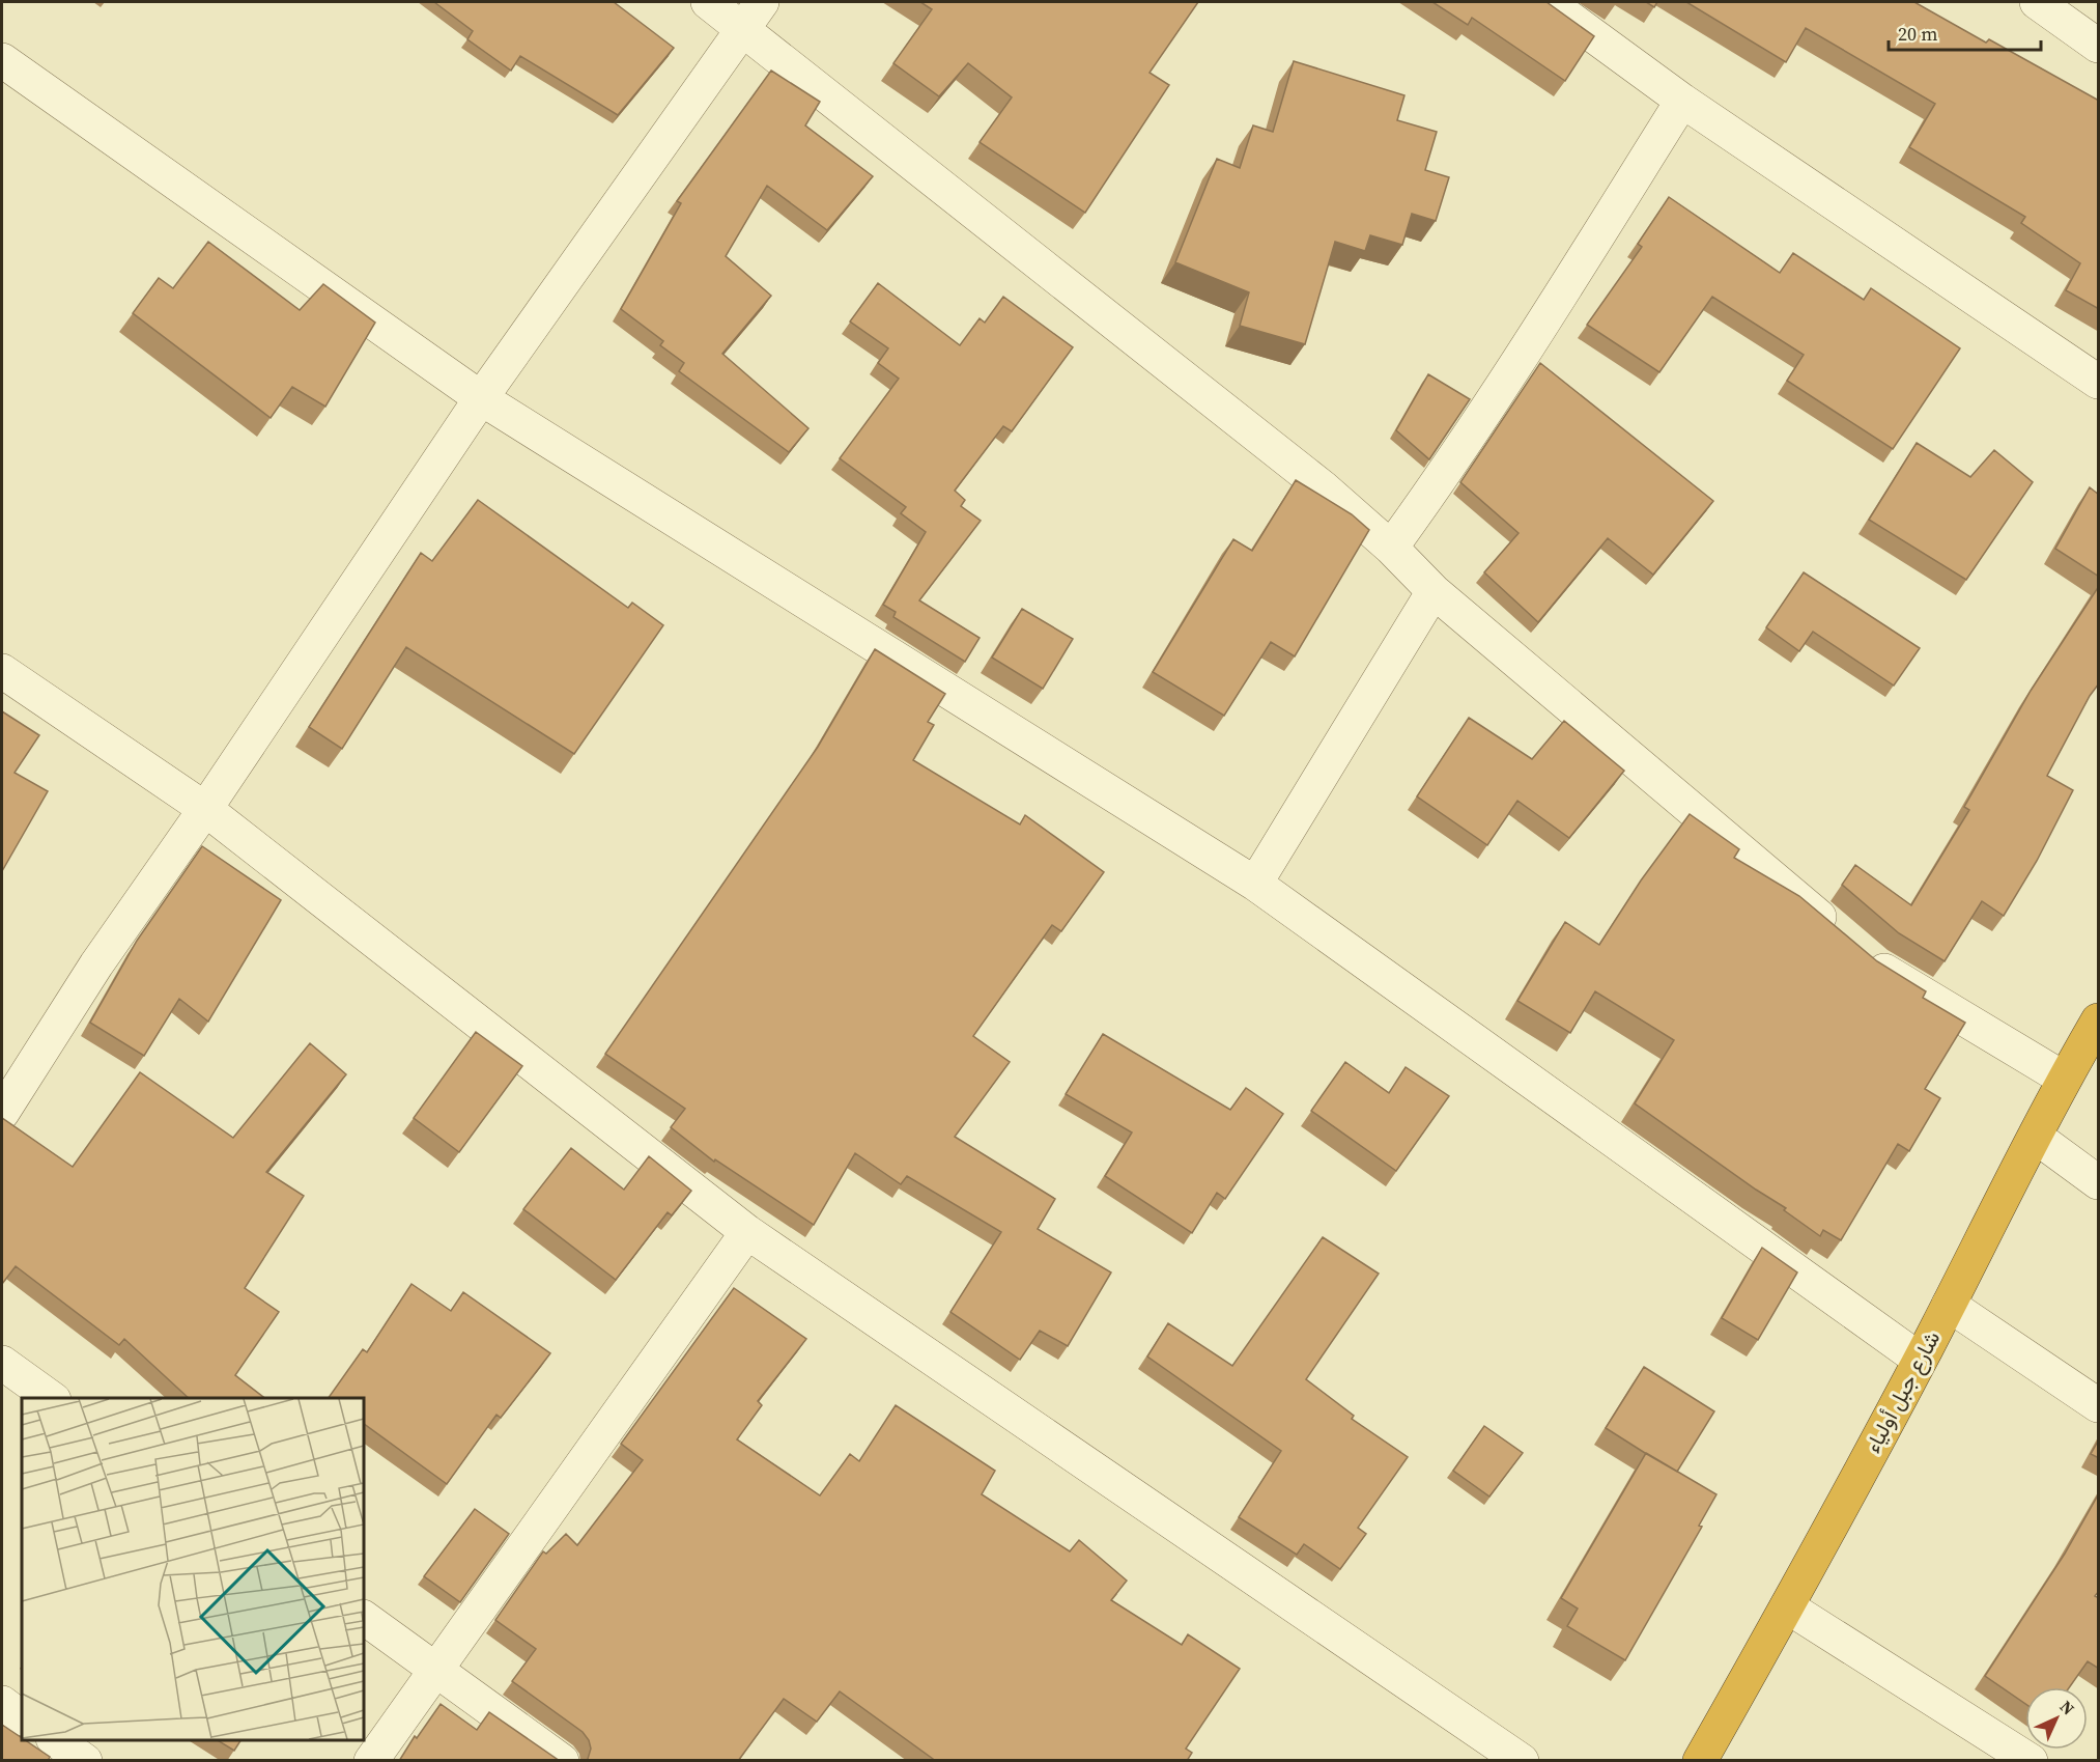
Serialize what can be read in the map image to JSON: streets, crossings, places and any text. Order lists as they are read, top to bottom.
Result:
{
  "streets": {
    "highway": ["شارع جبل أولياء"]
  },
  "scale_bar": "20 m",
  "north": "top right"
}
